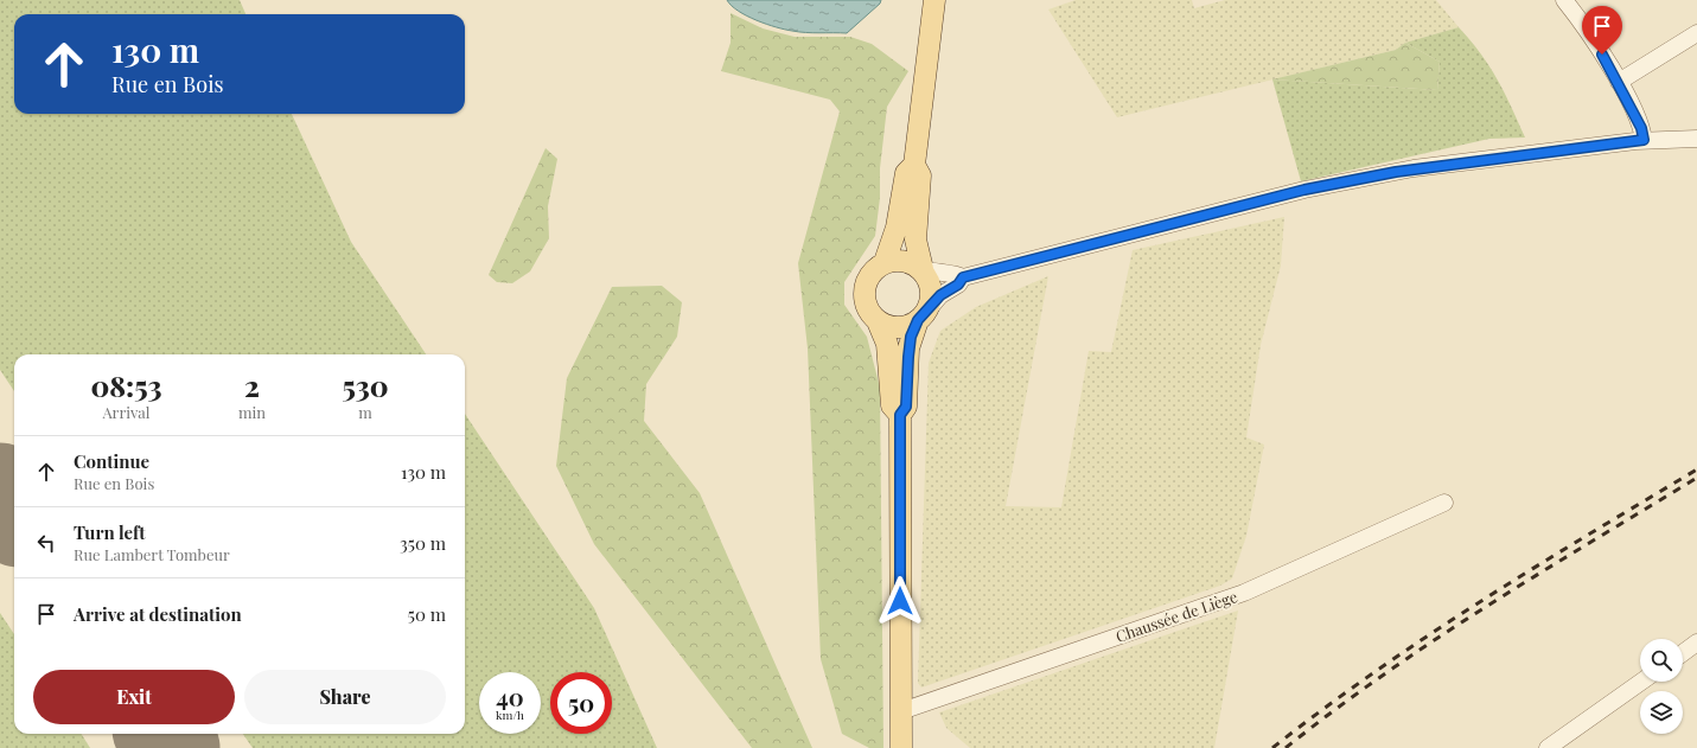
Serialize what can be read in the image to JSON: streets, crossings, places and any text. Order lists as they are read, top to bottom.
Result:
{
  "streets": {
    "street": ["Chaussée de Liège"]
  },
  "page": {
    "turn": ["130 m", "Rue en Bois"],
    "eta": [
      "08:53",
      "Arrival",
      "2",
      "min",
      "530",
      "m"
    ],
    "list": [
      {
        "name": "Continue",
        "note": "Rue en Bois",
        "value": "130 m"
      },
      {
        "name": "Turn left",
        "note": "Rue Lambert Tombeur",
        "value": "350 m"
      },
      {
        "name": "Arrive at destination",
        "value": "50 m"
      }
    ],
    "buttons": ["Exit", "Share"],
    "speed": "40 km/h",
    "limit": "50"
  }
}
